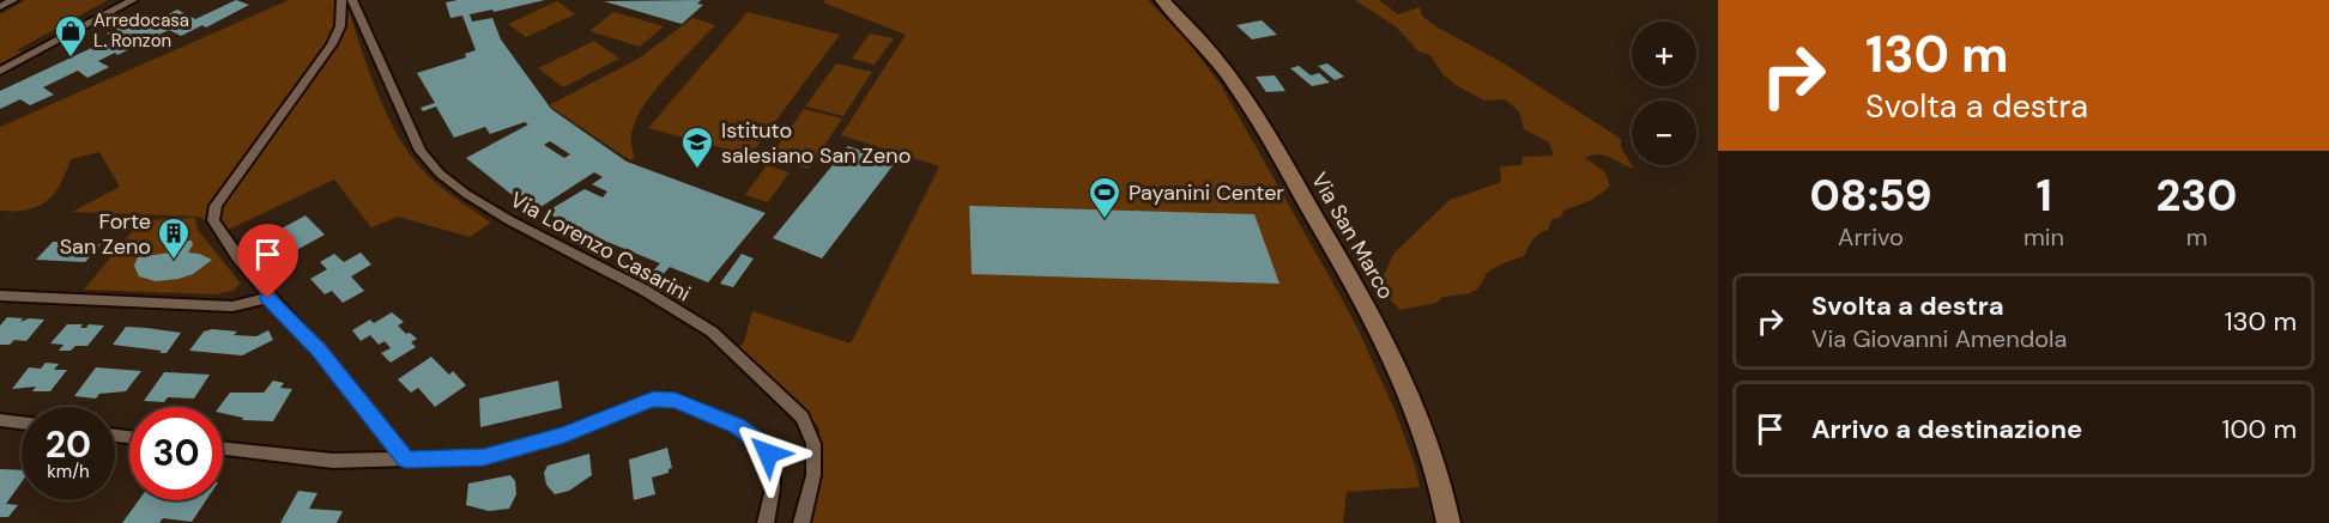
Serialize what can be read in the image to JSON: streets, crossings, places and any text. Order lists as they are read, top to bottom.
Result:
{
  "streets": {
    "main road": ["Via San Marco"],
    "street": ["Via Lorenzo Casarini"]
  },
  "places": {
    "shop": ["Arredocasa L. Ronzon"],
    "school or university": ["Istituto salesiano San Zeno"],
    "sports": ["Payanini Center"],
    "building": ["Forte San Zeno"]
  },
  "page": {
    "turn": ["130 m", "Svolta a destra"],
    "map_buttons": ["+", "−"],
    "eta": [
      "08:59",
      "Arrivo",
      "1",
      "min",
      "230",
      "m"
    ],
    "list": [
      {
        "name": "Svolta a destra",
        "note": "Via Giovanni Amendola",
        "value": "130 m"
      },
      {
        "name": "Arrivo a destinazione",
        "value": "100 m"
      }
    ],
    "speed": "20 km/h",
    "limit": "30"
  }
}
